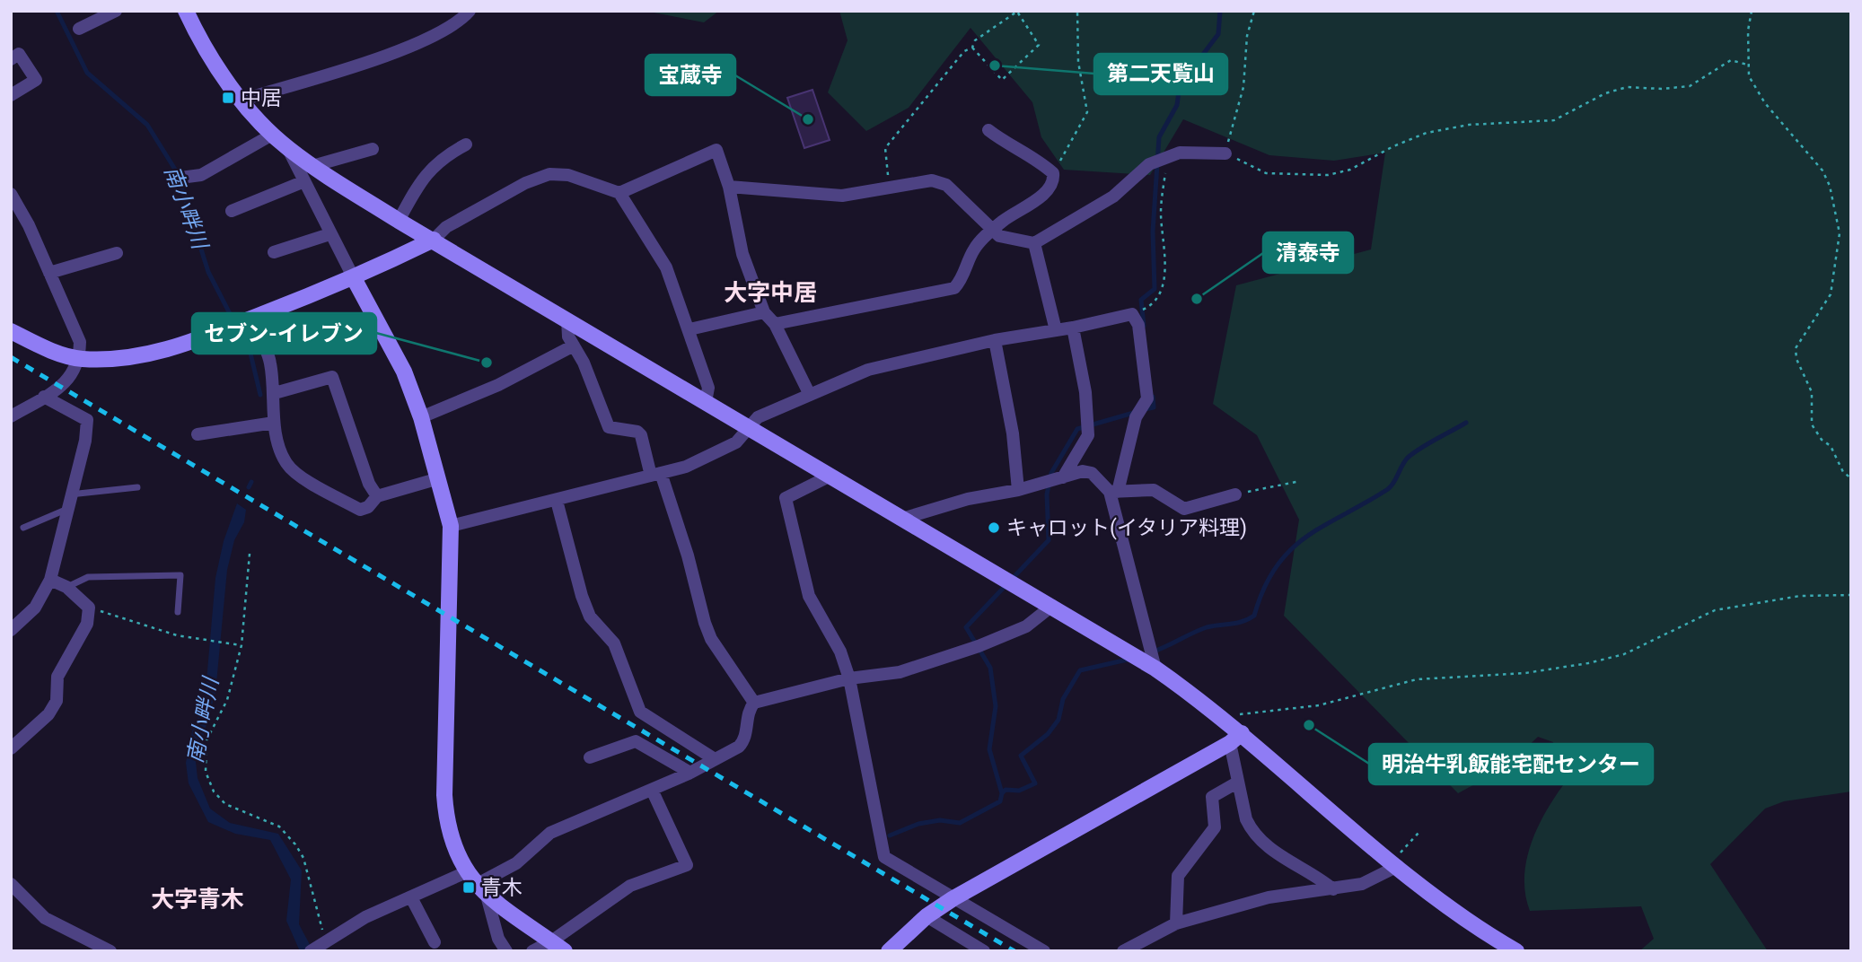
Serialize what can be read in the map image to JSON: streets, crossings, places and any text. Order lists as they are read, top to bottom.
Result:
{
  "districts": ["大字中居", "大字青木"],
  "water": ["南小畔川"],
  "places": {
    "other": [
      "第二天覧山",
      "宝蔵寺",
      "清泰寺",
      "セブン-イレブン",
      "キャロット(イタリア料理)",
      "明治牛乳飯能宅配センター"
    ],
    "transit": ["中居", "青木"]
  }
}
